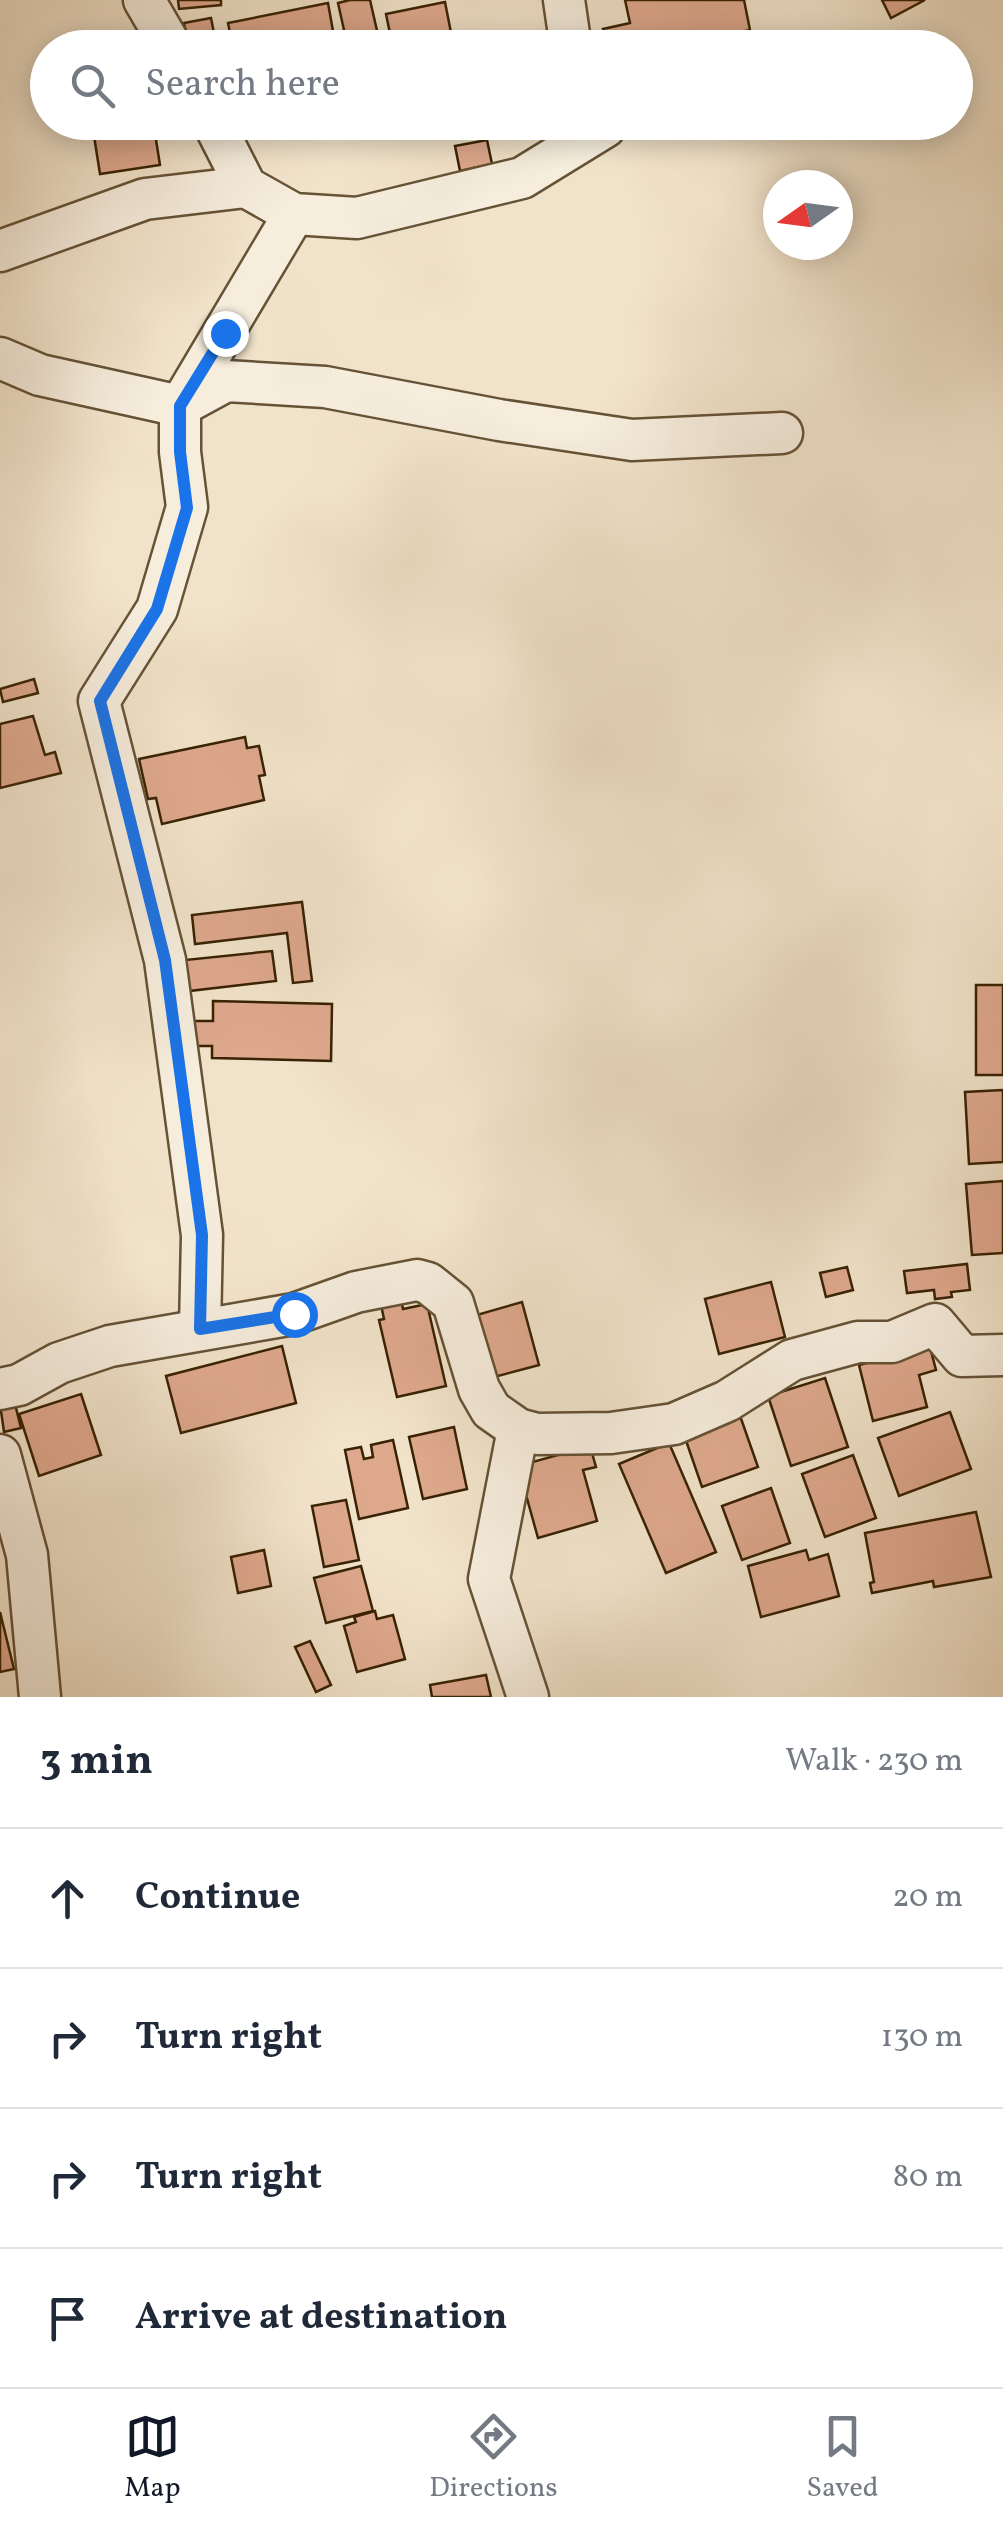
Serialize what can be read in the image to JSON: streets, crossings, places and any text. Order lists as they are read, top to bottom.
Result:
{
  "north": "left",
  "page": {
    "search": "Search here",
    "heading": ["3 min", "Walk · 230 m"],
    "list": [
      ["Continue", "20 m"],
      ["Turn right", "130 m"],
      ["Turn right", "80 m"],
      "Arrive at destination"
    ],
    "nav": ["Map", "Directions", "Saved"]
  }
}
